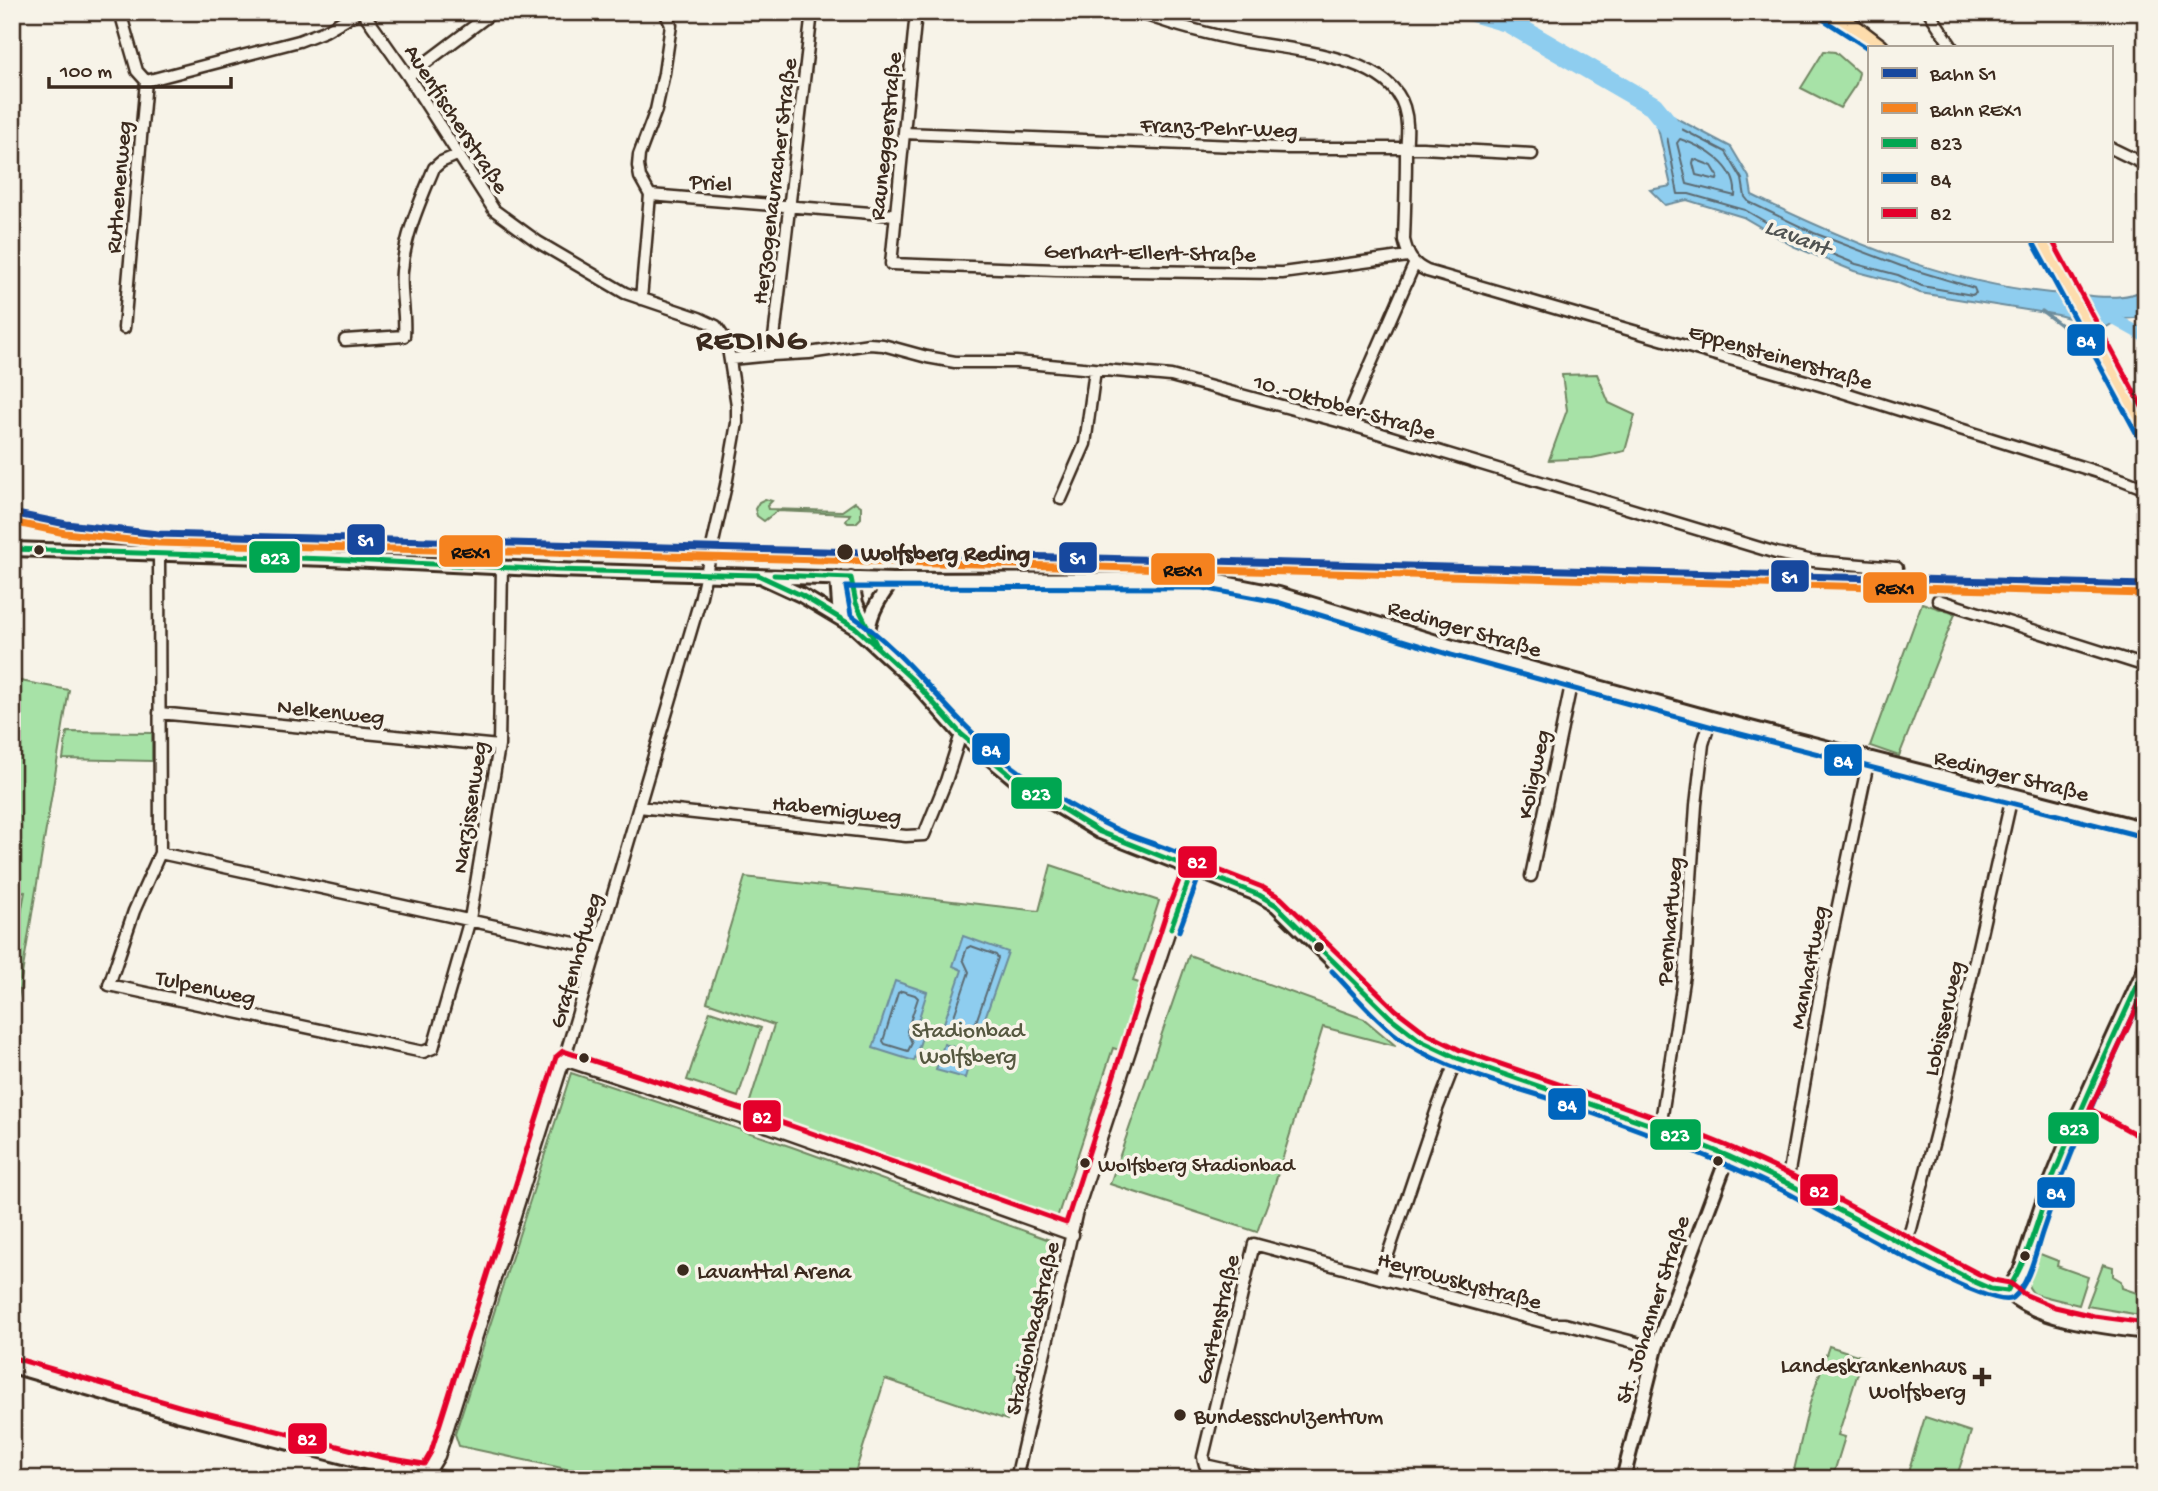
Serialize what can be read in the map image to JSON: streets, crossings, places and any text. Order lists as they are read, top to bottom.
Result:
{
  "streets": {
    "street": [
      "Auenfischerstraße",
      "Franz-Pehr-Weg",
      "Rauneggerstraße",
      "Priel",
      "Herzogenauracher Straße",
      "Ruthenenweg",
      "Gerhart-Ellert-Straße",
      "Eppensteinerstraße",
      "10.-Oktober-Straße",
      "Redinger Straße",
      "Nelkenweg",
      "Koligweg",
      "Narzissenweg",
      "Habernigweg",
      "Pernhartweg",
      "Grafenhofweg",
      "Manhartweg",
      "Tulpenweg",
      "Lobisserweg",
      "Heyrowskystraße",
      "St. Johanner Straße",
      "Gartenstraße",
      "Stadionbadstraße"
    ]
  },
  "crossings": [
    ["Auenfischerstraße", "Redinger Straße"],
    ["Auenfischerstraße", "Grafenhofweg"],
    ["Franz-Pehr-Weg", "Rauneggerstraße"],
    ["Rauneggerstraße", "Priel"],
    ["Rauneggerstraße", "Gerhart-Ellert-Straße"],
    ["Priel", "Herzogenauracher Straße"],
    ["Herzogenauracher Straße", "10.-Oktober-Straße"],
    ["Redinger Straße", "Koligweg"],
    ["Redinger Straße", "Narzissenweg"],
    ["Redinger Straße", "Pernhartweg"],
    ["Redinger Straße", "Grafenhofweg"],
    ["Redinger Straße", "Manhartweg"],
    ["Redinger Straße", "Tulpenweg"],
    ["Redinger Straße", "Lobisserweg"],
    ["Nelkenweg", "Narzissenweg"],
    ["Nelkenweg", "Tulpenweg"],
    ["Narzissenweg", "Tulpenweg"],
    ["Habernigweg", "Grafenhofweg"],
    ["Heyrowskystraße", "St. Johanner Straße"],
    ["Heyrowskystraße", "Gartenstraße"]
  ],
  "districts": ["REDING"],
  "water": ["Lavant"],
  "parks": ["Stadionbad Wolfsberg"],
  "places": {
    "other": [
      "Wolfsberg Reding",
      "Wolfsberg Stadionbad",
      "Lavanttal Arena",
      "Bundesschulzentrum"
    ],
    "health": ["Landeskrankenhaus Wolfsberg"]
  },
  "lines": [
    "transit line 84",
    "transit line 82",
    "rail line S1",
    "rail line REX1",
    "transit line 823"
  ],
  "legend": [
    "Bahn S1",
    "Bahn REX1",
    "823",
    "84",
    "82"
  ],
  "scale_bar": "100 m"
}
